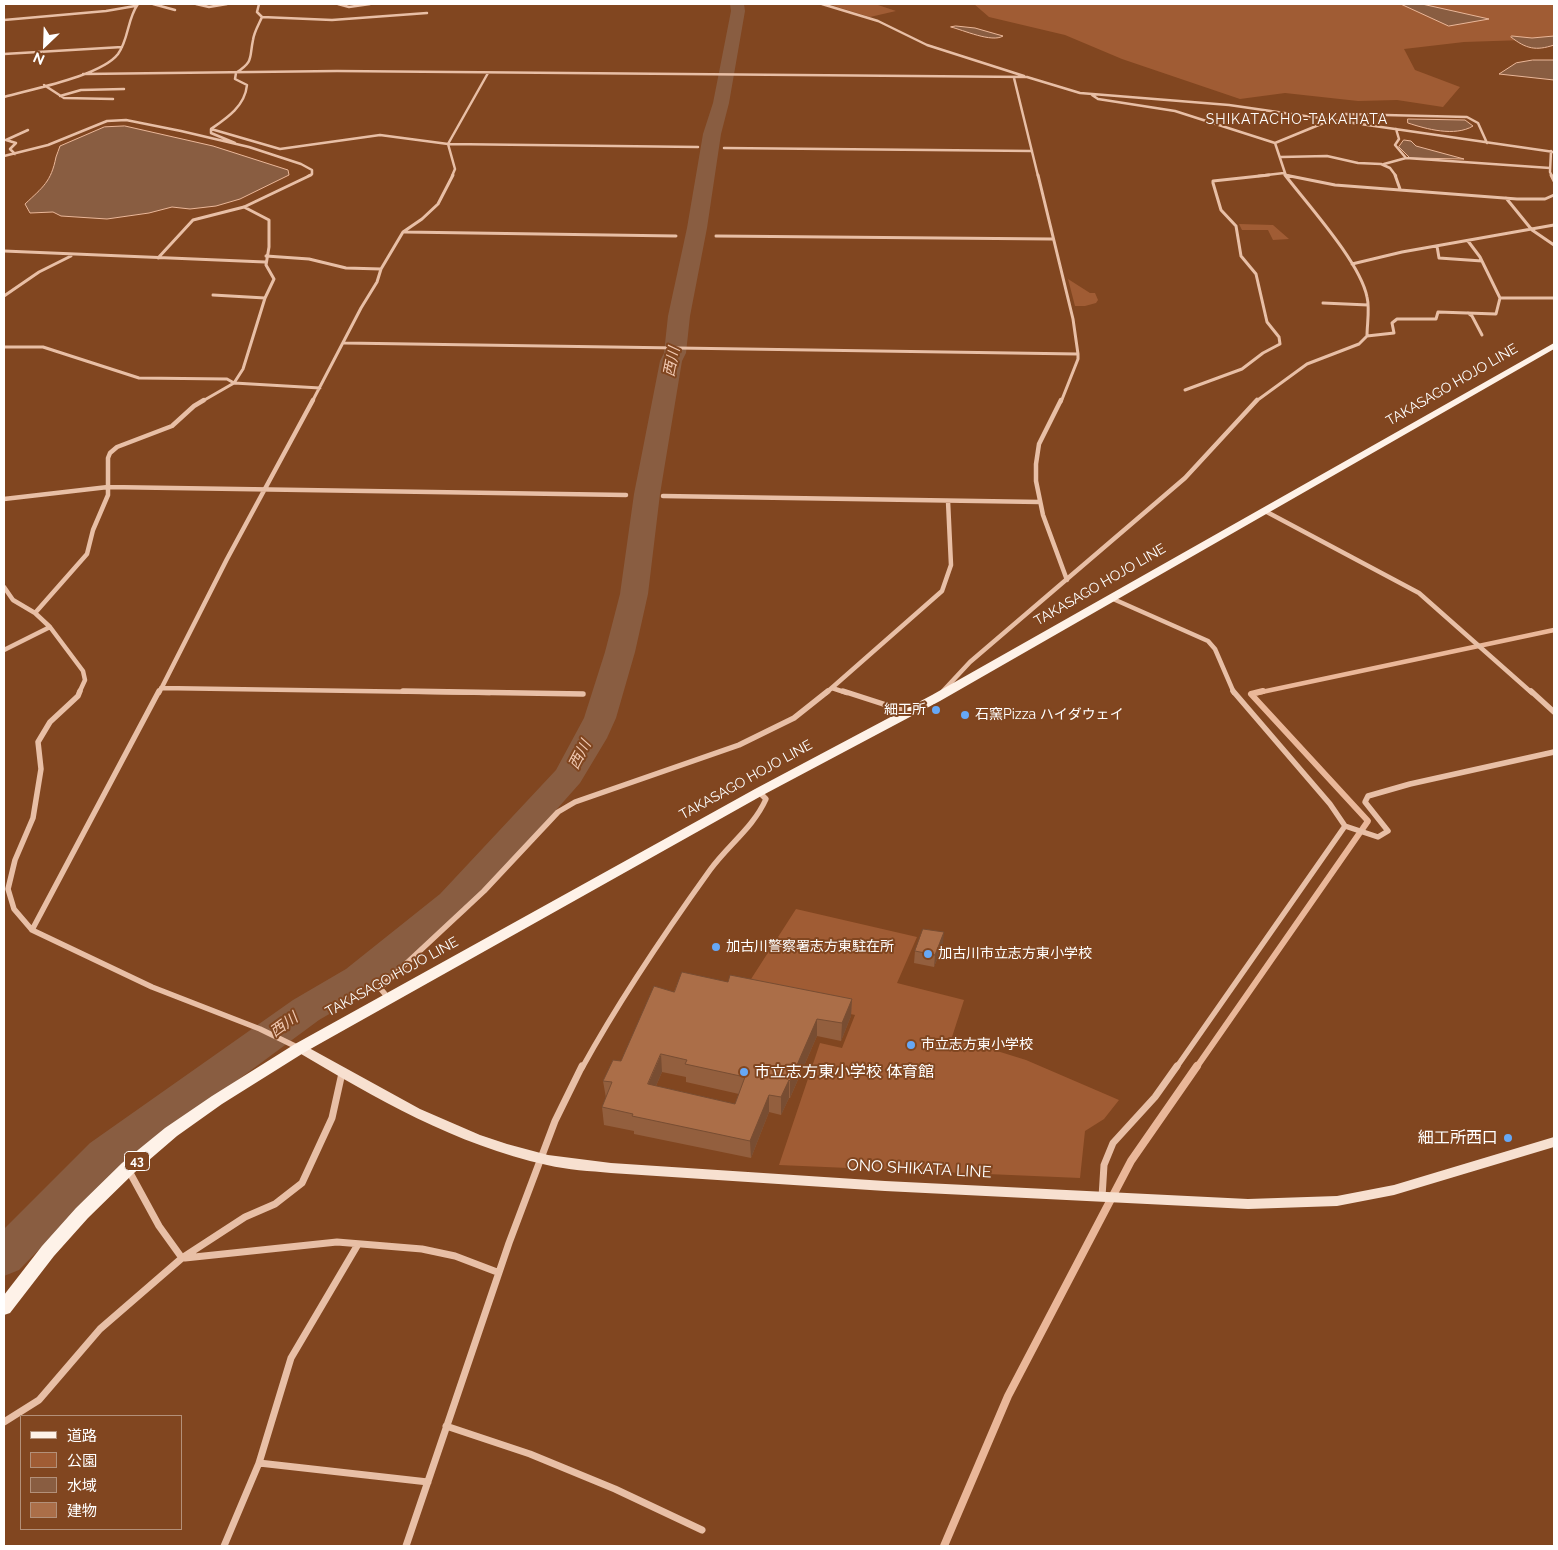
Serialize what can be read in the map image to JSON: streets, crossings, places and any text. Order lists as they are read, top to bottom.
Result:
{
  "streets": {
    "main road": ["TAKASAGO HOJO LINE", "43", "ONO SHIKATA LINE"]
  },
  "crossings": [
    ["TAKASAGO HOJO LINE", "ONO SHIKATA LINE"]
  ],
  "districts": ["SHIKATACHO-TAKAHATA"],
  "water": ["西川"],
  "places": [
    "細工所",
    "石窯Pizza ハイダウェイ",
    "加古川警察署志方東駐在所",
    "加古川市立志方東小学校",
    "市立志方東小学校",
    "市立志方東小学校 体育館",
    "細工所西口"
  ],
  "legend": [
    "道路",
    "公園",
    "水域",
    "建物"
  ],
  "north": "bottom left"
}
